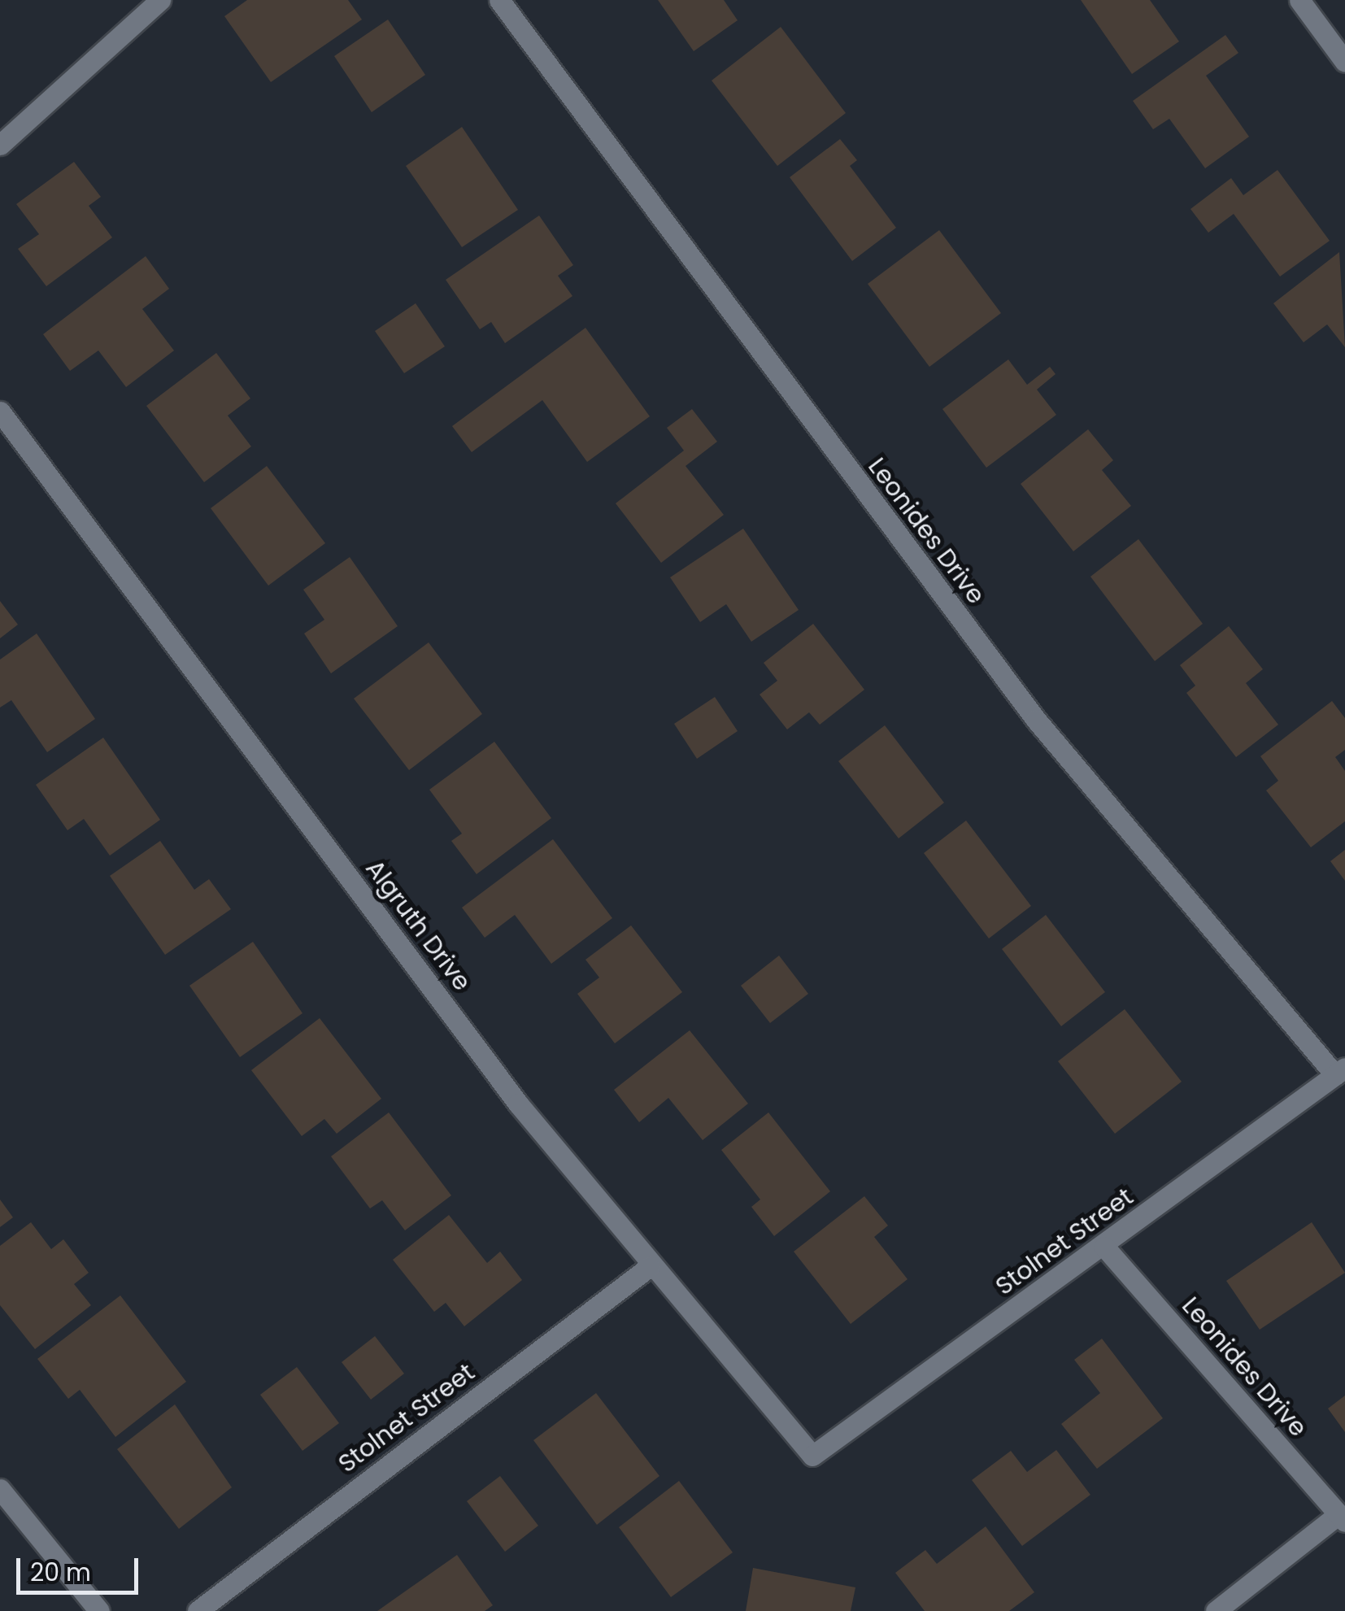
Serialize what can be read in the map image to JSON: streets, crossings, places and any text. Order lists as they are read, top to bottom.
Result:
{
  "streets": {
    "street": ["Leonides Drive", "Algruth Drive", "Stolnet Street"]
  },
  "crossings": [
    ["Leonides Drive", "Stolnet Street"],
    ["Algruth Drive", "Stolnet Street"]
  ],
  "scale_bar": "20 m"
}
